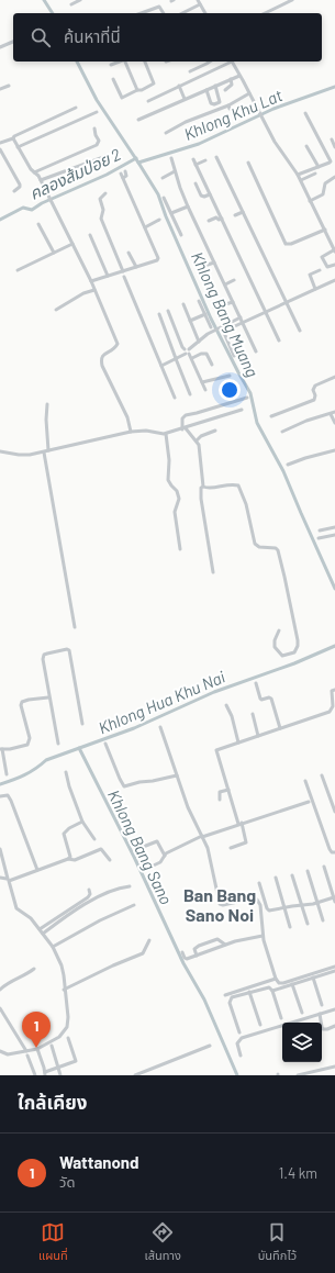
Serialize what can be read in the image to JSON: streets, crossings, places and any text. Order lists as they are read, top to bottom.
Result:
{
  "districts": ["Ban Bang Sano Noi"],
  "water": [
    "Khlong Khu Lat",
    "คลองส้มป่อย 2",
    "Khlong Bang Muang",
    "Khlong Hua Khu Nai",
    "Khlong Bang Sano"
  ],
  "page": {
    "search": "ค้นหาที่นี่",
    "pins": "1",
    "heading": "ใกล้เคียง",
    "list": [
      {
        "mark": "1",
        "name": "Wattanond",
        "note": "วัด",
        "value": "1.4 km"
      }
    ],
    "nav": ["แผนที่", "เส้นทาง", "บันทึกไว้"]
  }
}
